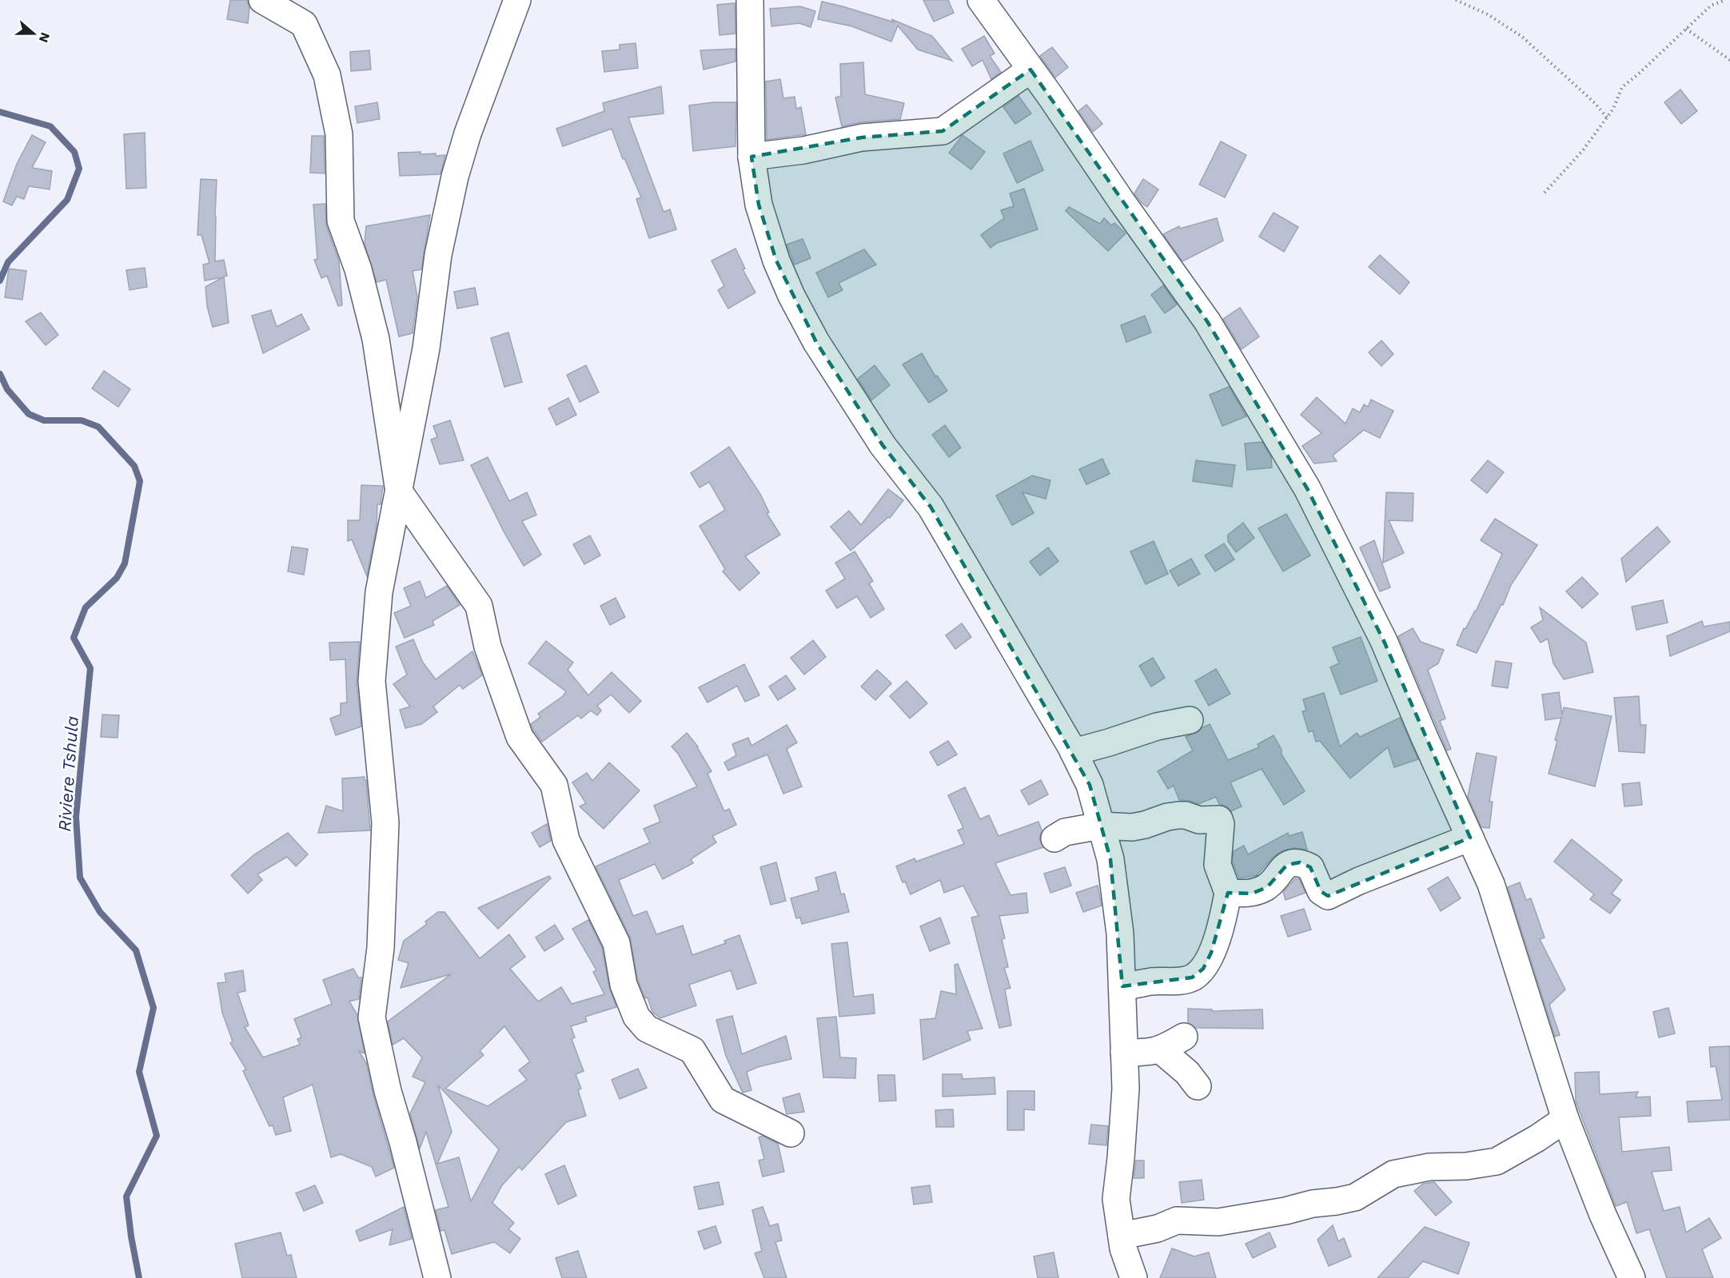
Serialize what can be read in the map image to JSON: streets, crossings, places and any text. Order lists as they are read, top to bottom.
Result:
{
  "water": ["Riviere Tshula"],
  "north": "right"
}
